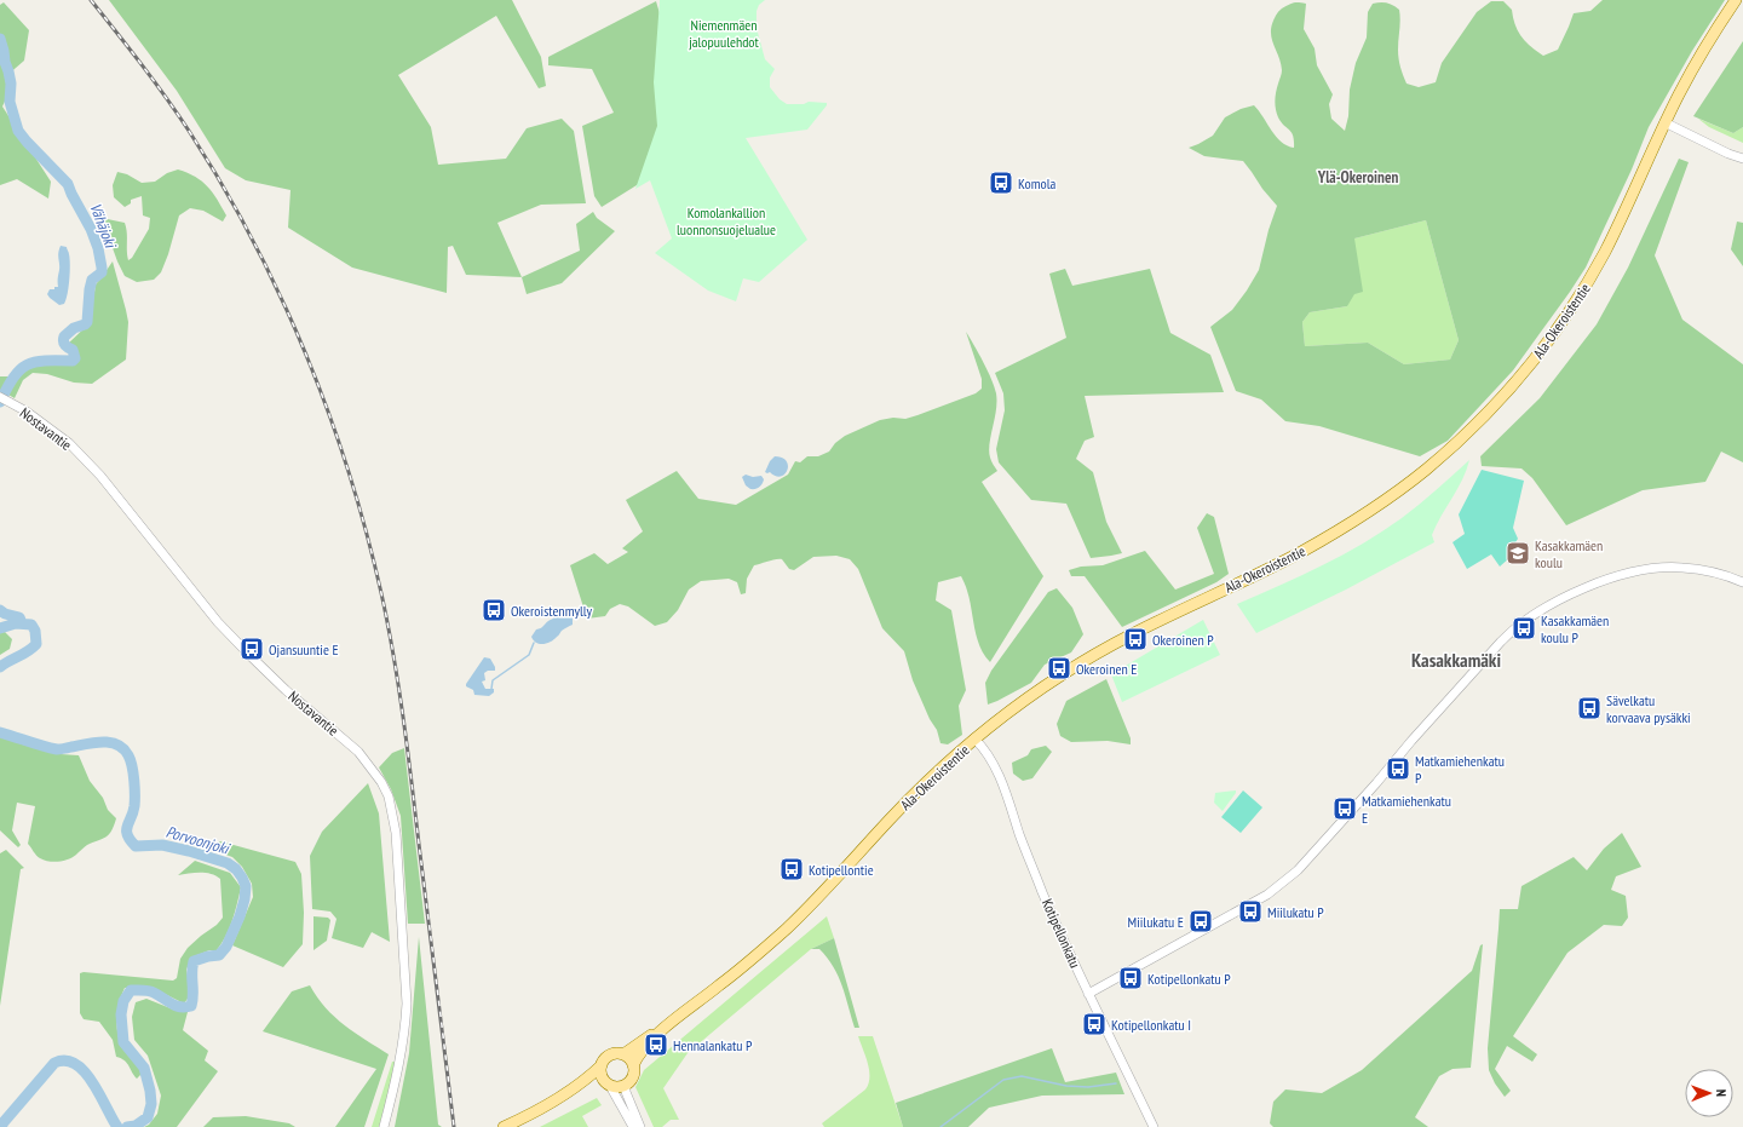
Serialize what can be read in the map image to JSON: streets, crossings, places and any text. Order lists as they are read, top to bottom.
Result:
{
  "streets": {
    "main road": ["Ala-Okeroistentie"],
    "street": ["Nostavantie", "Kotipellonkatu"]
  },
  "crossings": [
    ["Ala-Okeroistentie", "Kotipellonkatu"]
  ],
  "districts": ["Ylä-Okeroinen", "Kasakkamäki"],
  "water": ["Vähäjoki", "Porvoonjoki"],
  "parks": ["Niemenmäen jalopuulehdot", "Komolankallion luonnonsuojelualue"],
  "places": {
    "bus stop": [
      "Komola",
      "Okeroistenmylly",
      "Kasakkamäen koulu P",
      "Okeroinen P",
      "Ojansuuntie E",
      "Okeroinen E",
      "Sävelkatu korvaava pysäkki",
      "Matkamiehenkatu P",
      "Matkamiehenkatu E",
      "Kotipellontie",
      "Miilukatu P",
      "Miilukatu E",
      "Kotipellonkatu P",
      "Kotipellonkatu I",
      "Hennalankatu P"
    ],
    "school or university": ["Kasakkamäen koulu"]
  },
  "north": "right"
}
